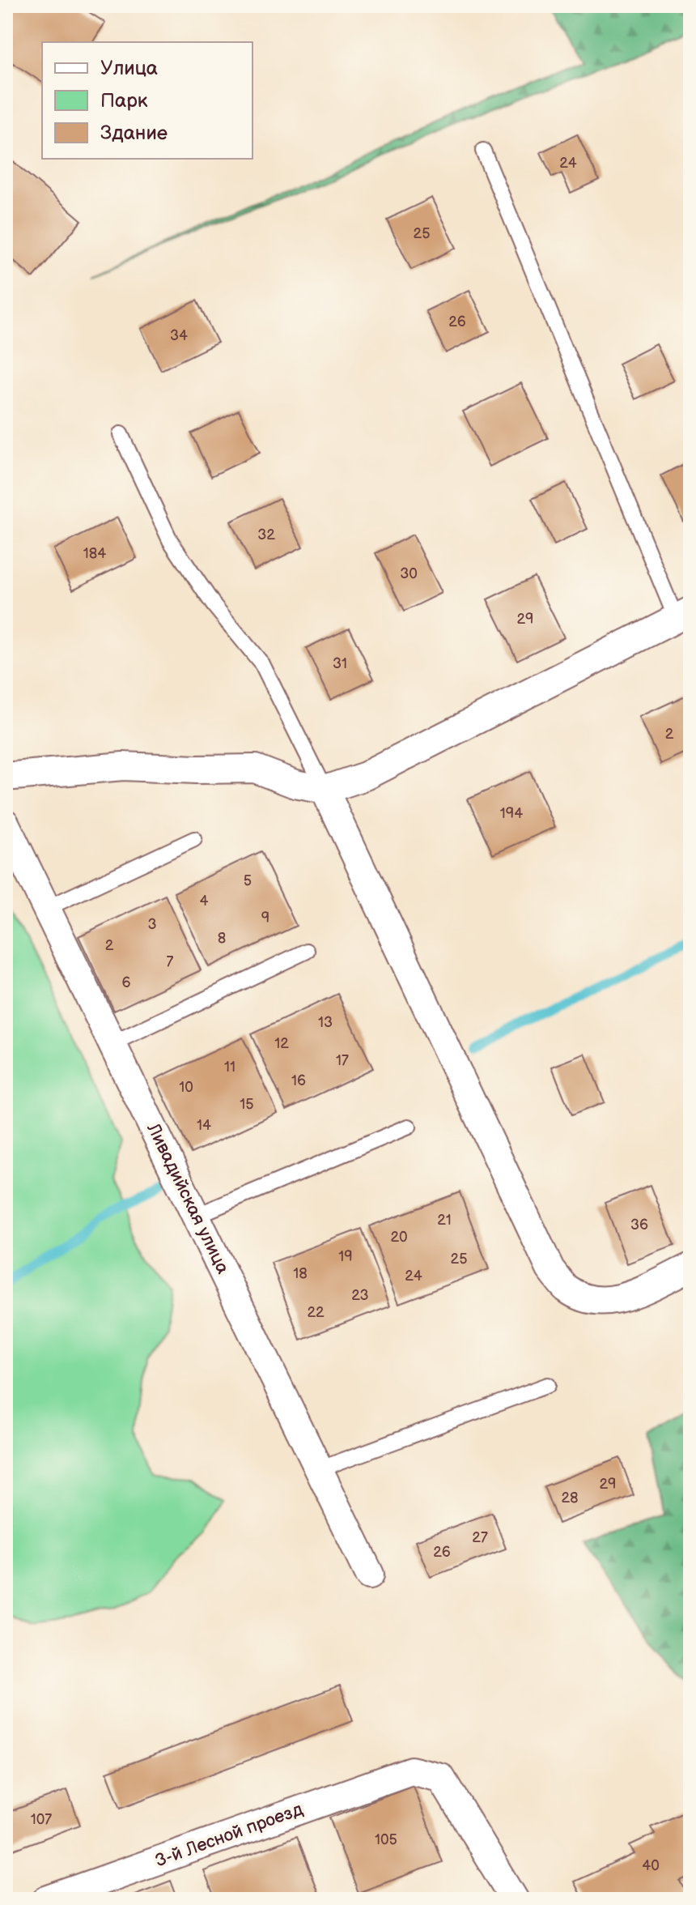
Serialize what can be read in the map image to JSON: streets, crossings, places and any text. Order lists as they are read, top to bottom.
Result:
{
  "streets": {
    "street": ["Ливадийская улица", "3-й Лесной проезд"]
  },
  "house_numbers": [
    "24",
    "25",
    "26",
    "34",
    "32",
    "184",
    "30",
    "29",
    "31",
    "2",
    "194",
    "5",
    "4",
    "9",
    "3",
    "8",
    "2",
    "7",
    "6",
    "13",
    "12",
    "17",
    "11",
    "16",
    "10",
    "15",
    "14",
    "21",
    "36",
    "20",
    "19",
    "25",
    "18",
    "24",
    "23",
    "22",
    "29",
    "28",
    "27",
    "26",
    "107",
    "105",
    "40"
  ],
  "legend": ["Улица", "Парк", "Здание"]
}
